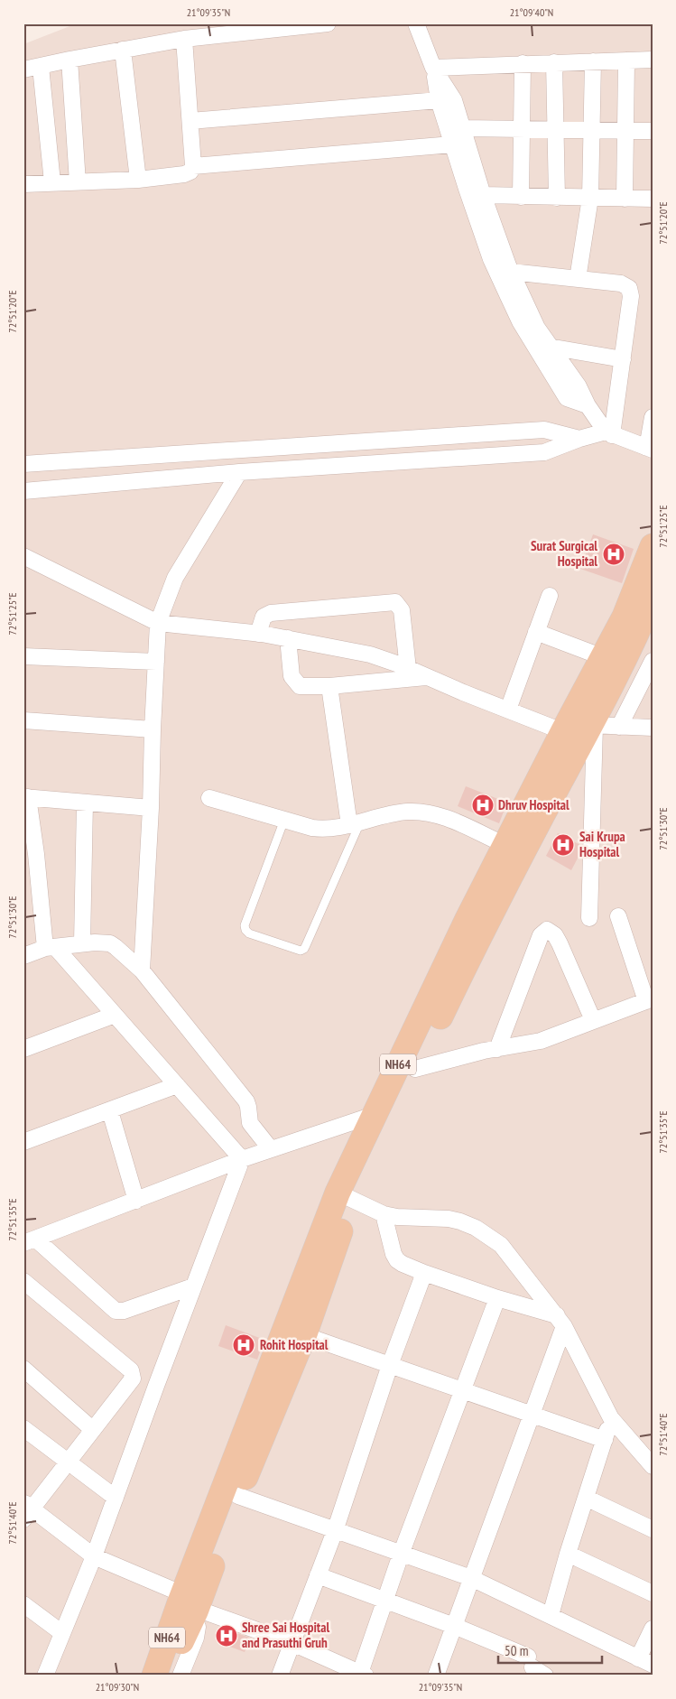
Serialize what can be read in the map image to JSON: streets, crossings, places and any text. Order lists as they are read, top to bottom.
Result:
{
  "streets": {
    "main road": ["NH64"]
  },
  "places": {
    "hospital": [
      "Surat Surgical Hospital",
      "Dhruv Hospital",
      "Sai Krupa Hospital",
      "Rohit Hospital",
      "Shree Sai Hospital and Prasuthi Gruh"
    ]
  },
  "scale_bar": "50 m",
  "coordinates": [
    "21°09'35\"N",
    "21°09'40\"N",
    "72°51'20\"E",
    "72°51'25\"E",
    "72°51'30\"E",
    "72°51'35\"E",
    "72°51'40\"E",
    "21°09'30\"N"
  ]
}
